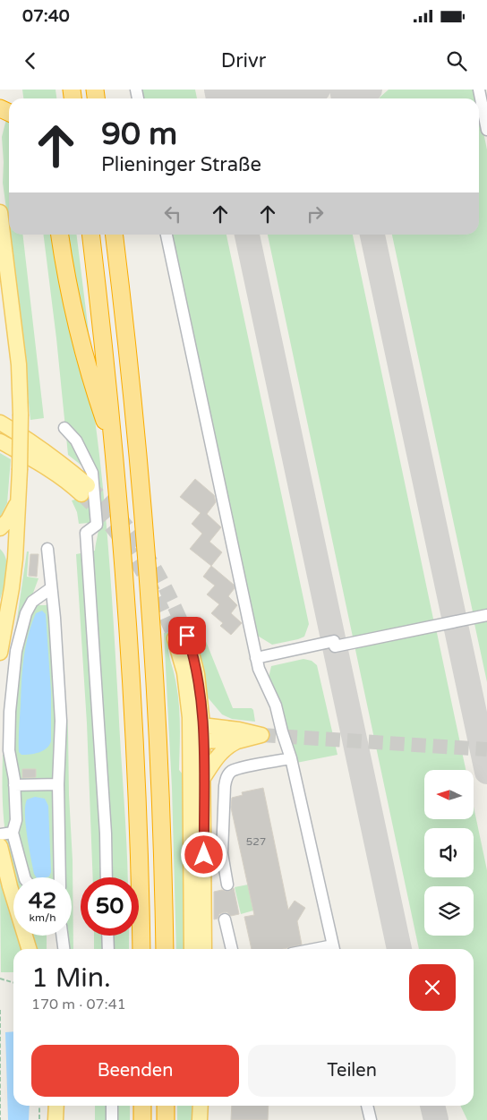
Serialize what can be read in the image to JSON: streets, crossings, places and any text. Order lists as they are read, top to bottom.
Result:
{
  "house_numbers": ["527"],
  "north": "left",
  "page": {
    "status": "07:40",
    "header": "Drivr",
    "turn": ["90 m", "Plieninger Straße"],
    "speed": "42 km/h",
    "limit": "50",
    "heading": ["1 Min.", "170 m · 07:41"],
    "buttons": ["Beenden", "Teilen"]
  }
}
